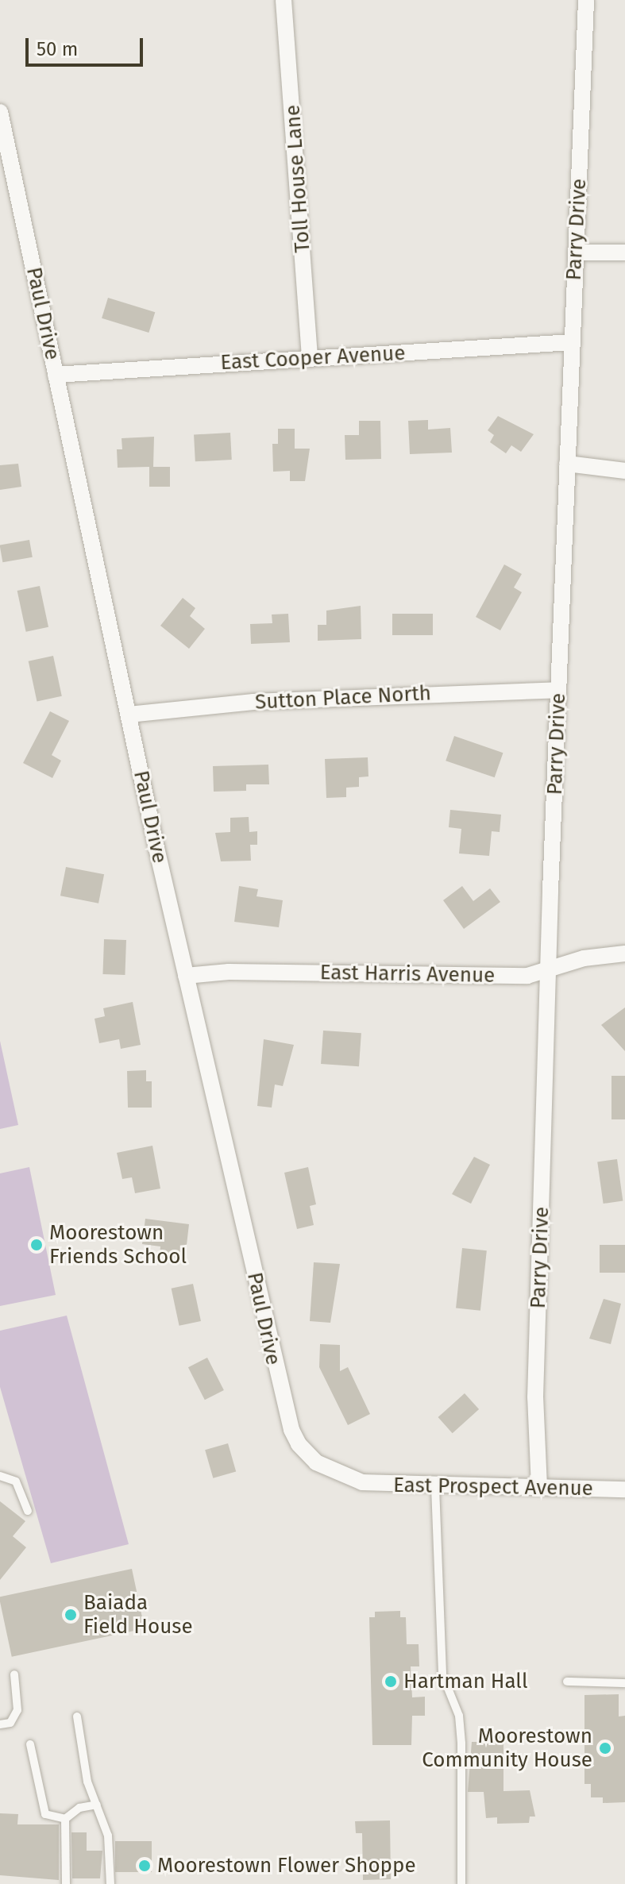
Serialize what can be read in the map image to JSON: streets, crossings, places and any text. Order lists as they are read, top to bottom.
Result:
{
  "streets": {
    "street": [
      "Toll House Lane",
      "Parry Drive",
      "Paul Drive",
      "East Cooper Avenue",
      "Sutton Place North",
      "East Harris Avenue",
      "East Prospect Avenue"
    ]
  },
  "crossings": [
    ["Toll House Lane", "East Cooper Avenue"],
    ["Parry Drive", "East Cooper Avenue"],
    ["Parry Drive", "Sutton Place North"],
    ["Parry Drive", "East Harris Avenue"],
    ["Parry Drive", "East Prospect Avenue"],
    ["Paul Drive", "East Cooper Avenue"],
    ["Paul Drive", "Sutton Place North"],
    ["Paul Drive", "East Harris Avenue"],
    ["Paul Drive", "East Prospect Avenue"]
  ],
  "places": [
    "Moorestown Friends School",
    "Baiada Field House",
    "Hartman Hall",
    "Moorestown Community House",
    "Moorestown Flower Shoppe"
  ],
  "scale_bar": "50 m"
}
